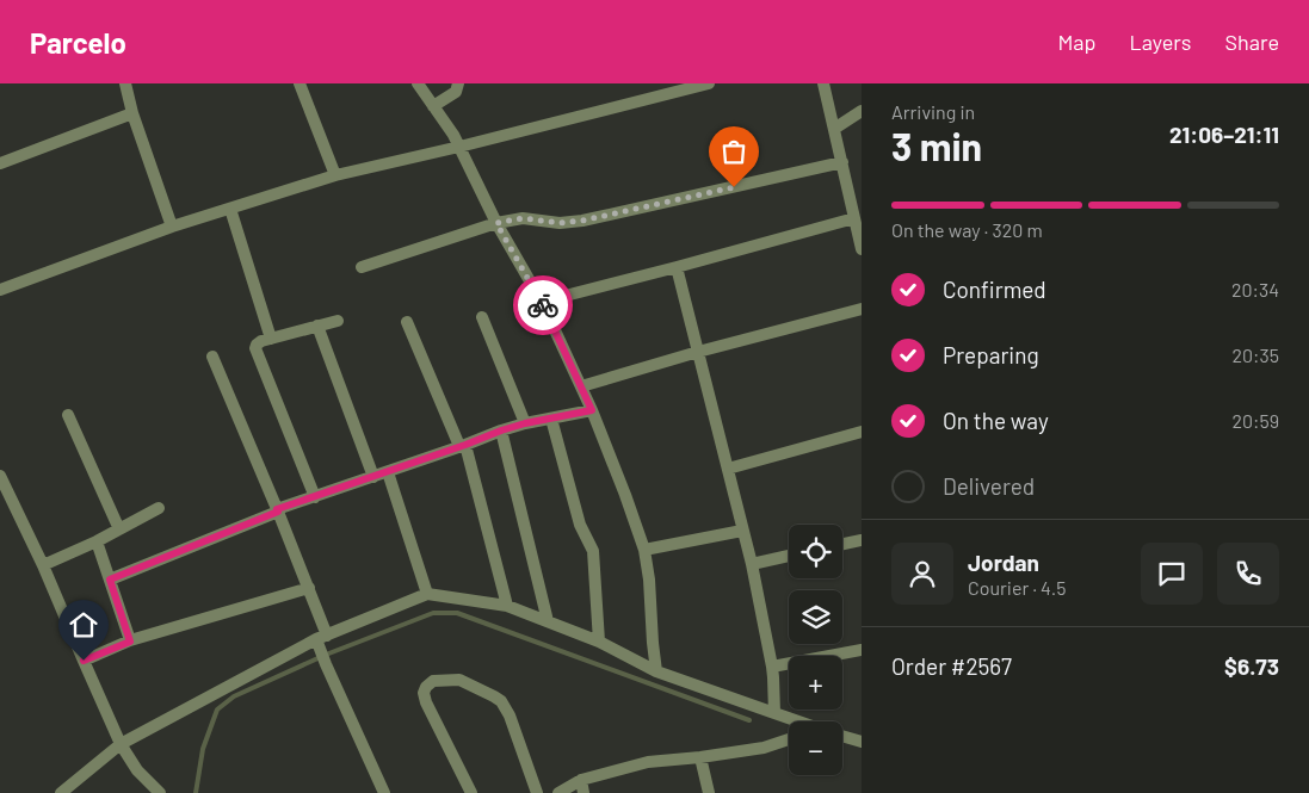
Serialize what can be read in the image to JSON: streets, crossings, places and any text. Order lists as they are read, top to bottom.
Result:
{
  "page": {
    "header": "Parcelo",
    "nav": ["Map", "Layers", "Share"],
    "heading": ["3 min", "Arriving in", "21:06–21:11"],
    "panel": [
      "Jordan",
      "Courier · 4.5",
      "Order #2567",
      "$6.73"
    ],
    "bar": "On the way · 320 m",
    "list": [
      ["Confirmed", "20:34"],
      ["Preparing", "20:35"],
      ["On the way", "20:59"],
      "Delivered"
    ],
    "map_buttons": ["+", "−"]
  }
}
